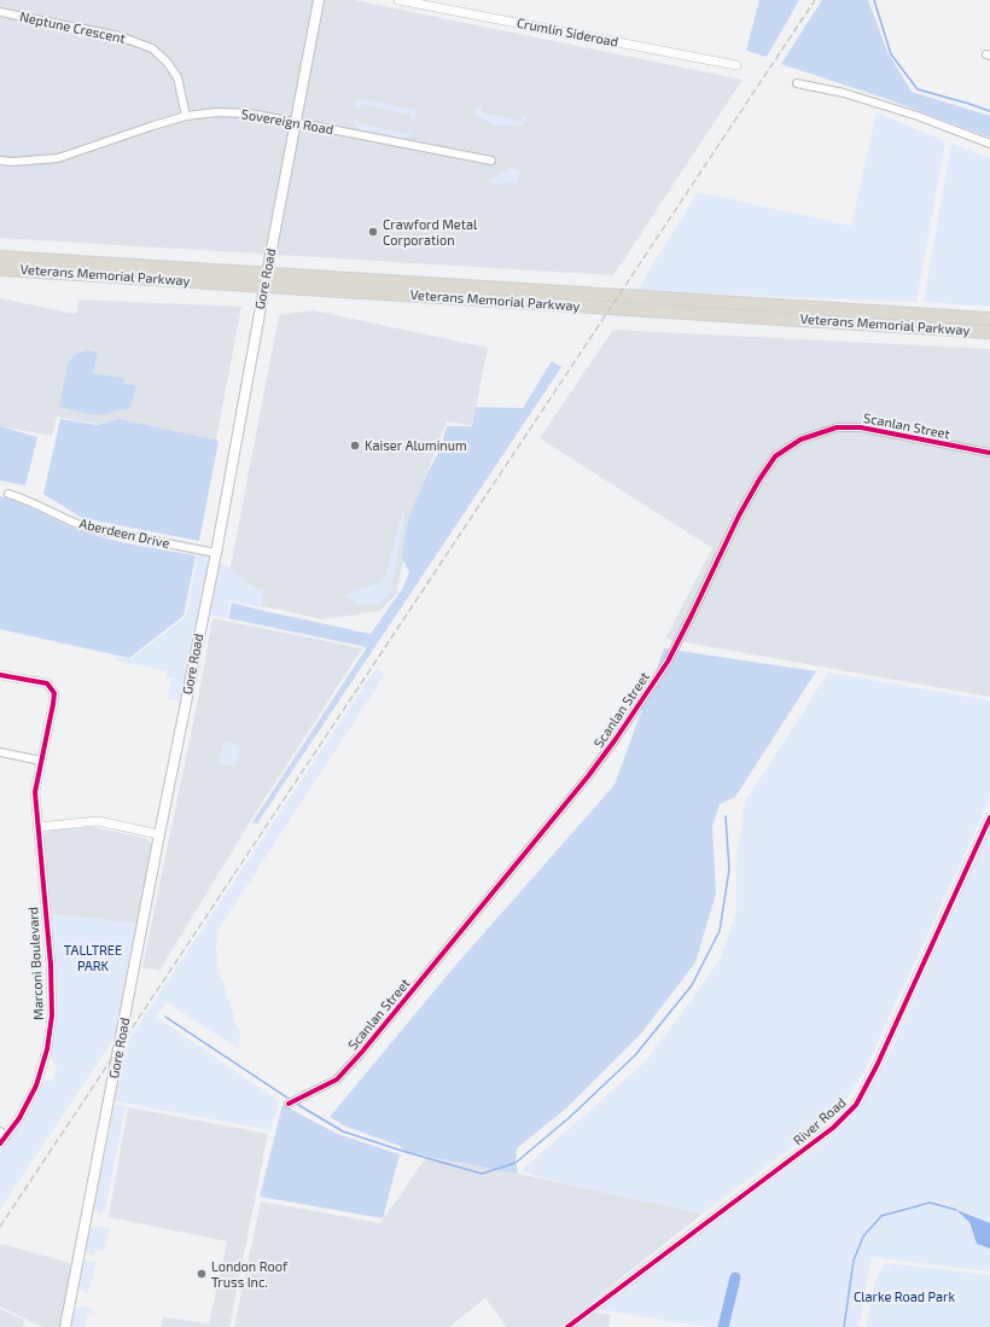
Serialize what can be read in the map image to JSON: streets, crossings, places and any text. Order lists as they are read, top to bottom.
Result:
{
  "streets": {
    "highway": ["Veterans Memorial Parkway"],
    "main road": ["Gore Road"],
    "street": [
      "Neptune Crescent",
      "Crumlin Sideroad",
      "Sovereign Road",
      "Scanlan Street",
      "Aberdeen Drive",
      "Marconi Boulevard",
      "River Road"
    ]
  },
  "crossings": [
    ["Neptune Crescent", "Sovereign Road"],
    ["Sovereign Road", "Gore Road"],
    ["Veterans Memorial Parkway", "Gore Road"],
    ["Gore Road", "Aberdeen Drive"]
  ],
  "parks": ["TALLTREE PARK", "Clarke Road Park"],
  "places": ["Crawford Metal Corporation", "Kaiser Aluminum", "London Roof Truss Inc."]
}
